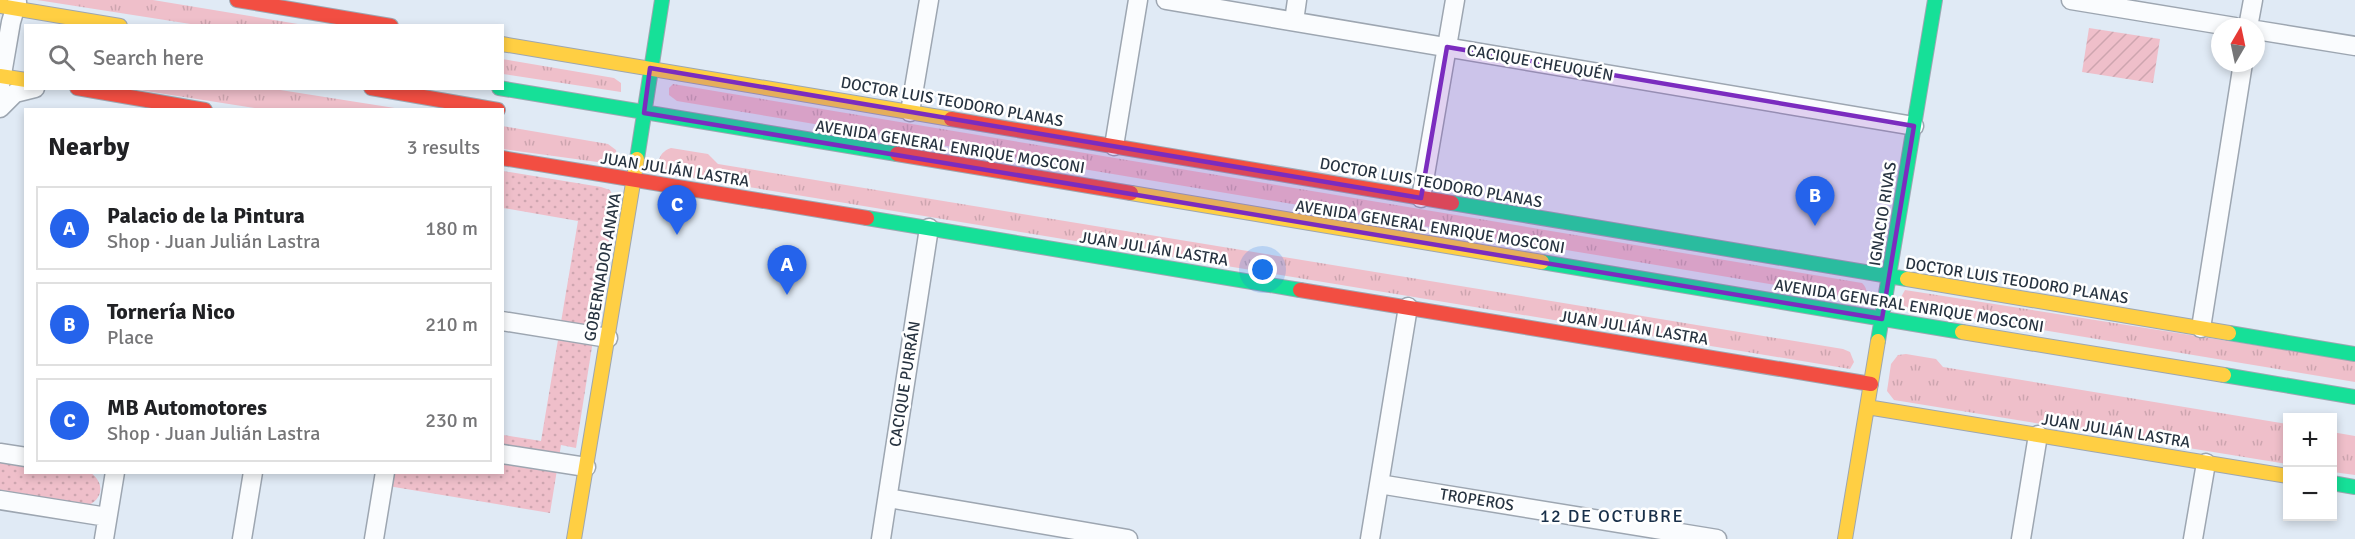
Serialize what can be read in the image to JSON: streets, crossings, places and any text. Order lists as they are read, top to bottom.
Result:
{
  "streets": {
    "main road": [
      "DOCTOR LUIS TEODORO PLANAS",
      "AVENIDA GENERAL ENRIQUE MOSCONI",
      "JUAN JULIÁN LASTRA",
      "IGNACIO RIVAS",
      "GOBERNADOR ANAYA"
    ],
    "street": ["CACIQUE CHEUQUÉN", "CACIQUE PURRÁN", "TROPEROS"]
  },
  "crossings": [
    ["CACIQUE CHEUQUÉN", "IGNACIO RIVAS"],
    ["DOCTOR LUIS TEODORO PLANAS", "IGNACIO RIVAS"],
    ["DOCTOR LUIS TEODORO PLANAS", "GOBERNADOR ANAYA"],
    ["AVENIDA GENERAL ENRIQUE MOSCONI", "IGNACIO RIVAS"],
    ["AVENIDA GENERAL ENRIQUE MOSCONI", "GOBERNADOR ANAYA"],
    ["JUAN JULIÁN LASTRA", "IGNACIO RIVAS"],
    ["JUAN JULIÁN LASTRA", "GOBERNADOR ANAYA"],
    ["JUAN JULIÁN LASTRA", "CACIQUE PURRÁN"]
  ],
  "districts": ["12 DE OCTUBRE"],
  "north": "top",
  "page": {
    "search": "Search here",
    "heading": ["Nearby", "3 results"],
    "pins": ["B", "C", "A"],
    "list": [
      {
        "mark": "A",
        "name": "Palacio de la Pintura",
        "note": "Shop · Juan Julián Lastra",
        "value": "180 m"
      },
      {
        "mark": "B",
        "name": "Tornería Nico",
        "note": "Place",
        "value": "210 m"
      },
      {
        "mark": "C",
        "name": "MB Automotores",
        "note": "Shop · Juan Julián Lastra",
        "value": "230 m"
      }
    ],
    "map_buttons": ["+", "−"]
  }
}
